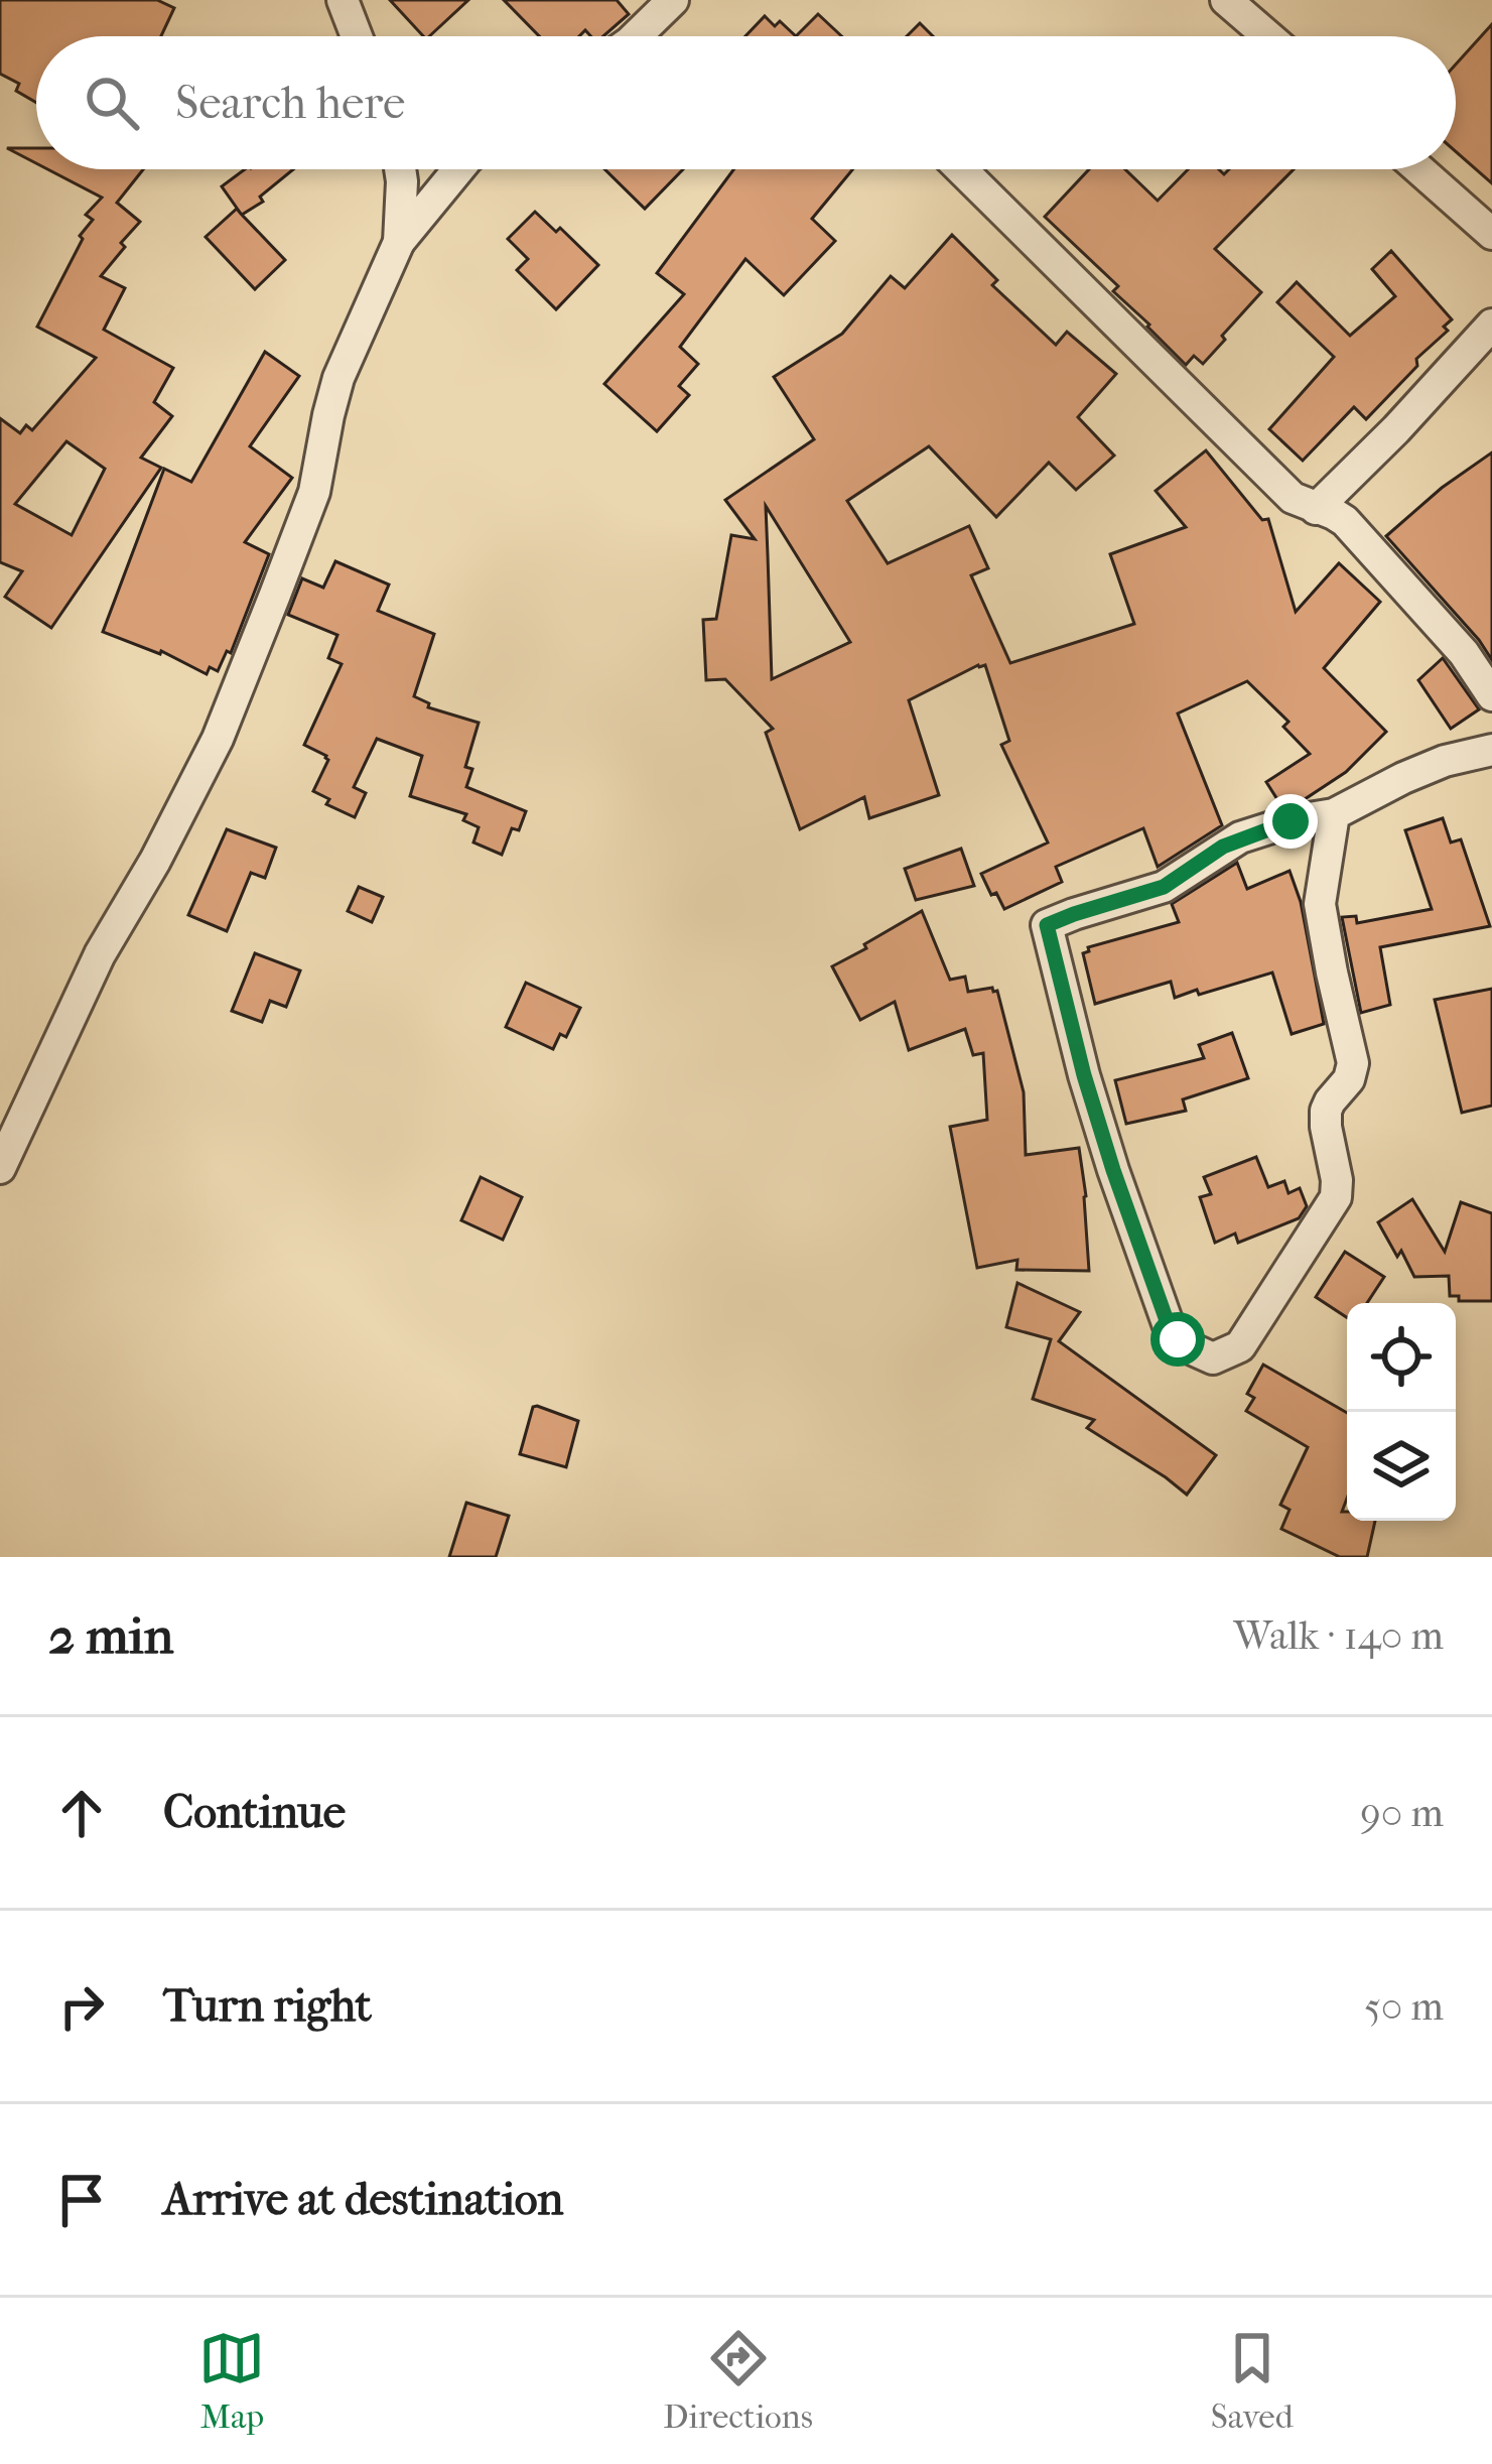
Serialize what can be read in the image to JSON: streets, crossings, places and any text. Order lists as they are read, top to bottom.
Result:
{
  "page": {
    "search": "Search here",
    "heading": ["2 min", "Walk · 140 m"],
    "list": [
      ["Continue", "90 m"],
      ["Turn right", "50 m"],
      "Arrive at destination"
    ],
    "nav": ["Map", "Directions", "Saved"]
  }
}
